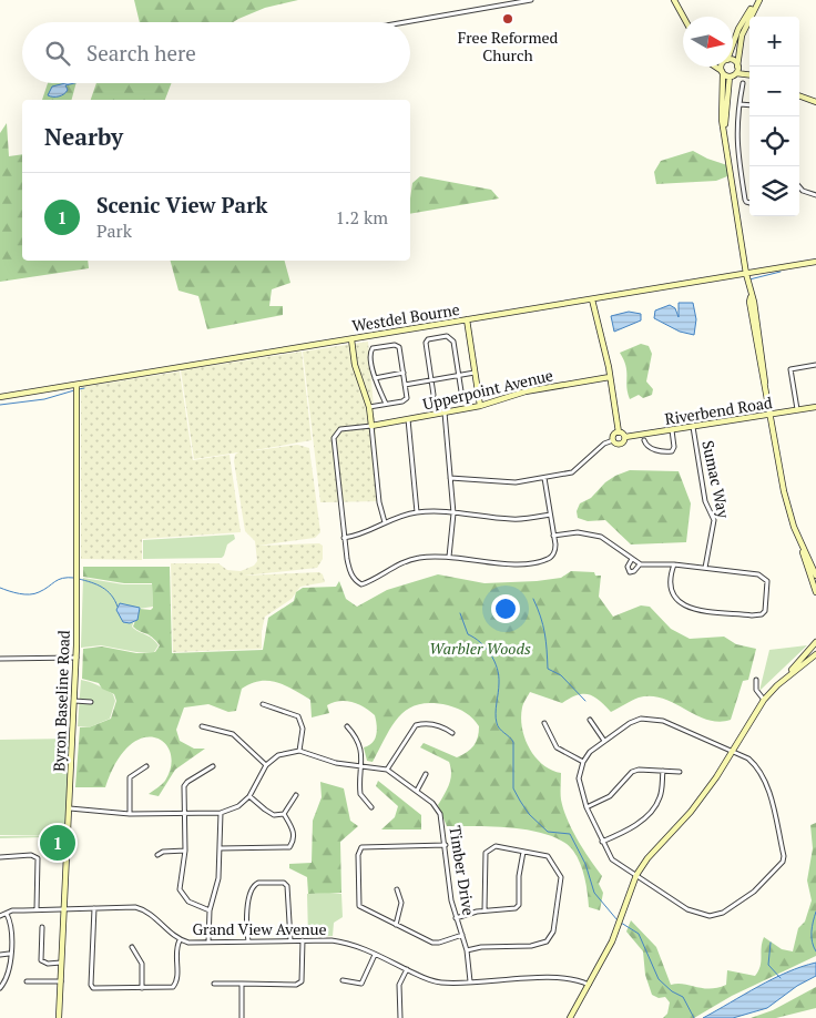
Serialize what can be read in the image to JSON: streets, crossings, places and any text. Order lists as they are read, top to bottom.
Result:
{
  "streets": {
    "main road": [
      "Westdel Bourne",
      "Upperpoint Avenue",
      "Riverbend Road",
      "Byron Baseline Road"
    ],
    "street": ["Sumac Way", "Timber Drive", "Grand View Avenue"]
  },
  "crossings": [
    ["Westdel Bourne", "Byron Baseline Road"],
    ["Riverbend Road", "Sumac Way"],
    ["Byron Baseline Road", "Grand View Avenue"],
    ["Timber Drive", "Grand View Avenue"]
  ],
  "parks": ["Warbler Woods"],
  "places": ["Free Reformed Church"],
  "north": "right",
  "page": {
    "map_buttons": ["+", "−"],
    "search": "Search here",
    "heading": "Nearby",
    "list": [
      {
        "mark": "1",
        "name": "Scenic View Park",
        "note": "Park",
        "value": "1.2 km"
      }
    ],
    "pins": "1"
  }
}
